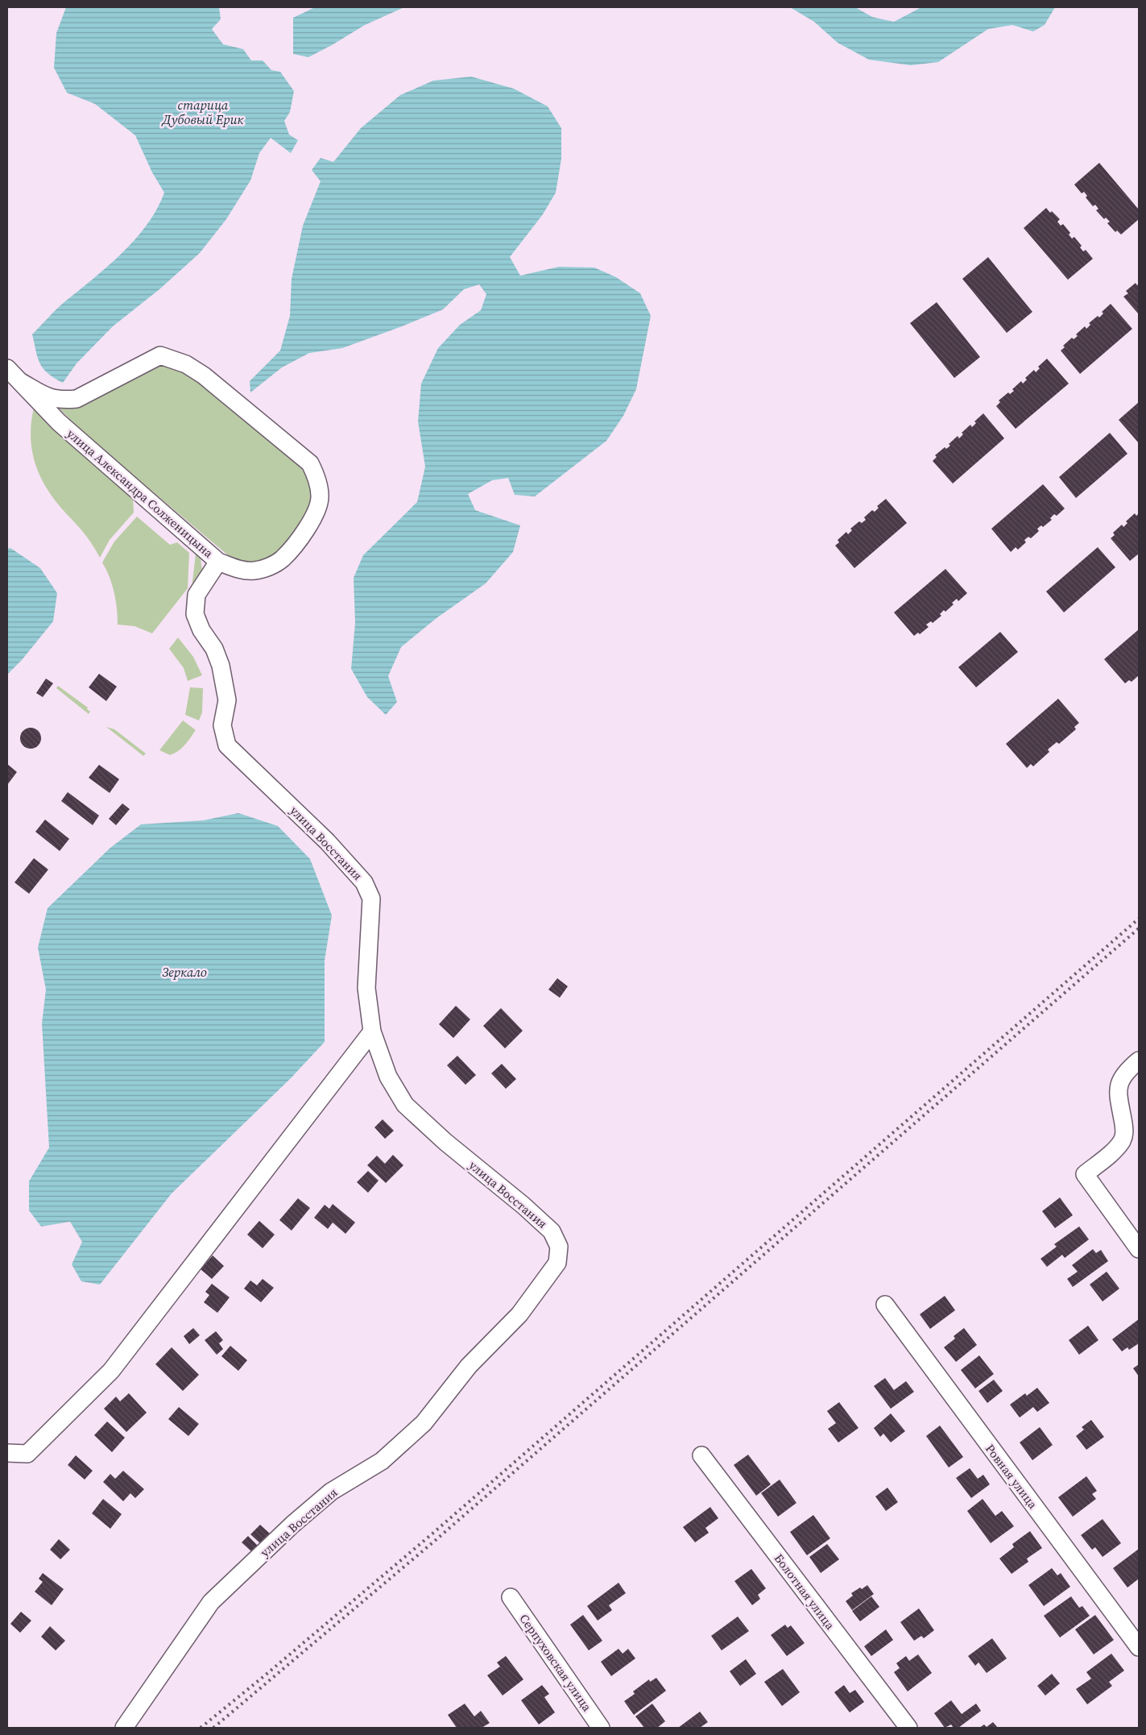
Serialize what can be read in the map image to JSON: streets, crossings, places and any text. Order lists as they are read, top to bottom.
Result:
{
  "streets": {
    "street": [
      "улица Александра Солженицына",
      "улица Восстания",
      "Ровная улица",
      "Болотная улица",
      "Серпуховская улица"
    ]
  },
  "crossings": [
    ["улица Александра Солженицына", "улица Восстания"]
  ],
  "water": ["старица Дубовый Ерик", "Зеркало"]
}
